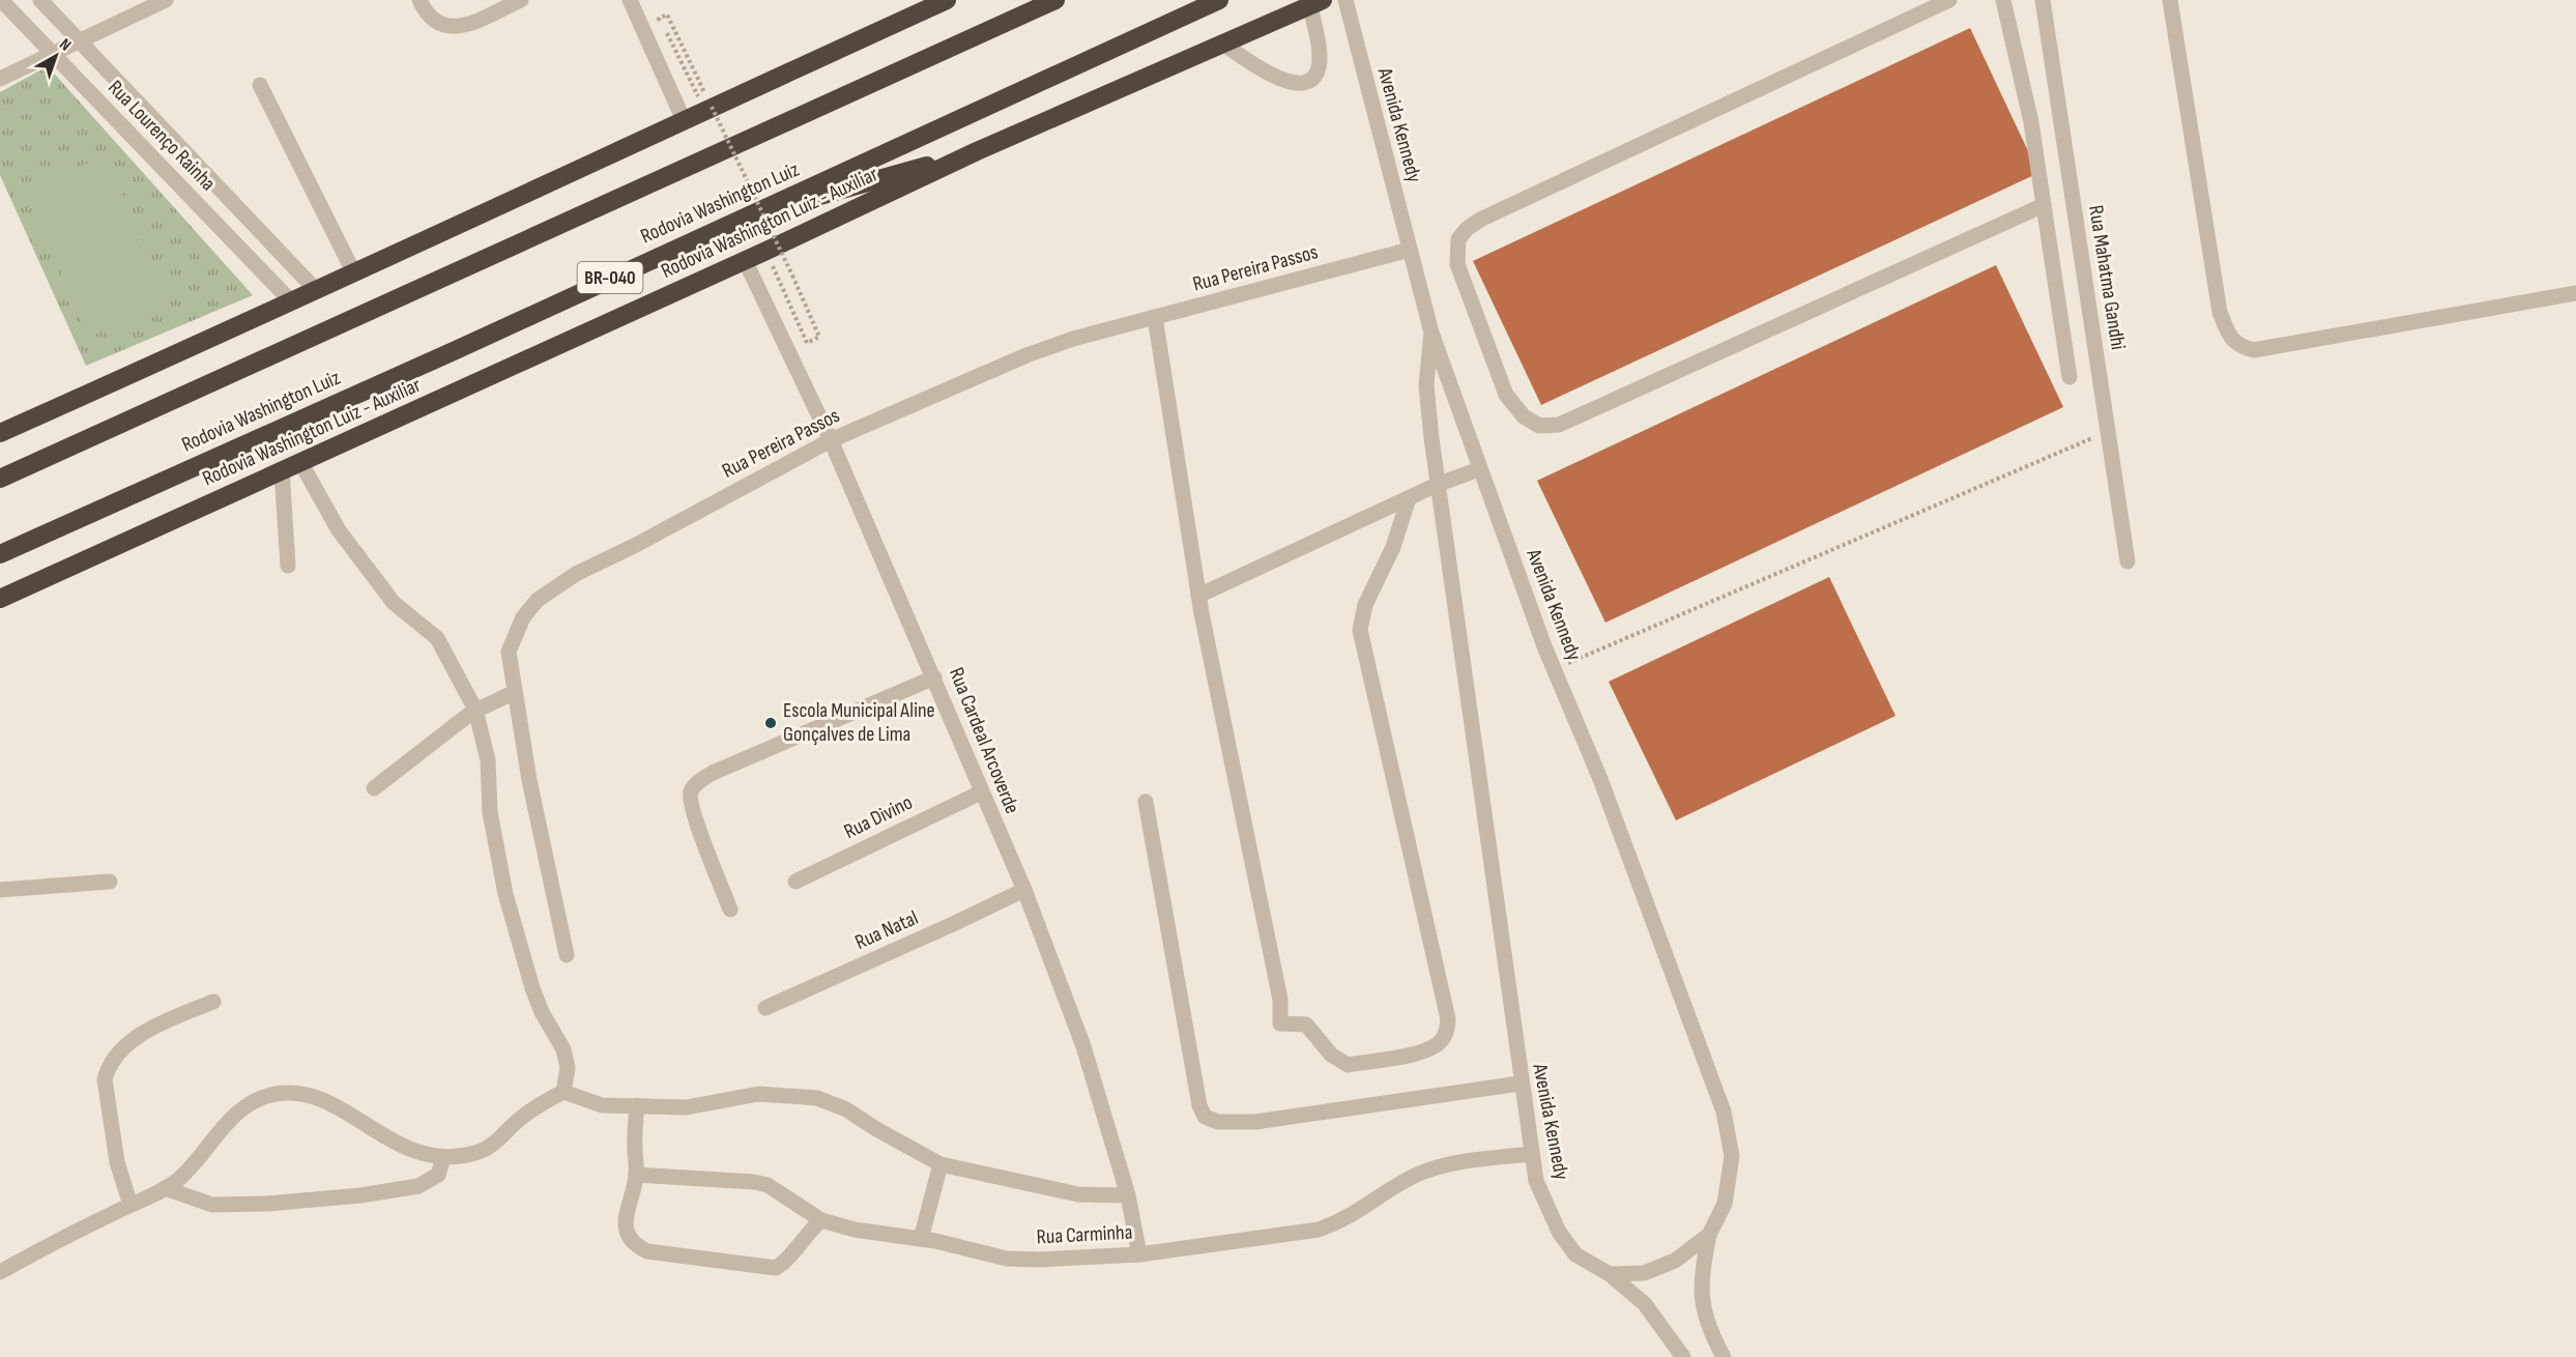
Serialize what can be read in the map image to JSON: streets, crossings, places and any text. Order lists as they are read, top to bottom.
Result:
{
  "streets": {
    "highway": ["Rodovia Washington Luiz", "Rodovia Washington Luiz - Auxiliar", "BR-040"],
    "street": [
      "Avenida Kennedy",
      "Rua Lourenço Rainha",
      "Rua Pereira Passos",
      "Rua Mahatma Gandhi",
      "Rua Cardeal Arcoverde",
      "Rua Divino",
      "Rua Natal",
      "Rua Carminha"
    ]
  },
  "crossings": [
    ["Avenida Kennedy", "Rua Pereira Passos"],
    ["Avenida Kennedy", "Rua Carminha"],
    ["Rodovia Washington Luiz - Auxiliar", "Rua Cardeal Arcoverde"],
    ["Rua Pereira Passos", "Rua Cardeal Arcoverde"],
    ["Rua Cardeal Arcoverde", "Rua Divino"],
    ["Rua Cardeal Arcoverde", "Rua Natal"],
    ["Rua Cardeal Arcoverde", "Rua Carminha"]
  ],
  "places": ["Escola Municipal Aline Gonçalves de Lima"],
  "north": "top right"
}
